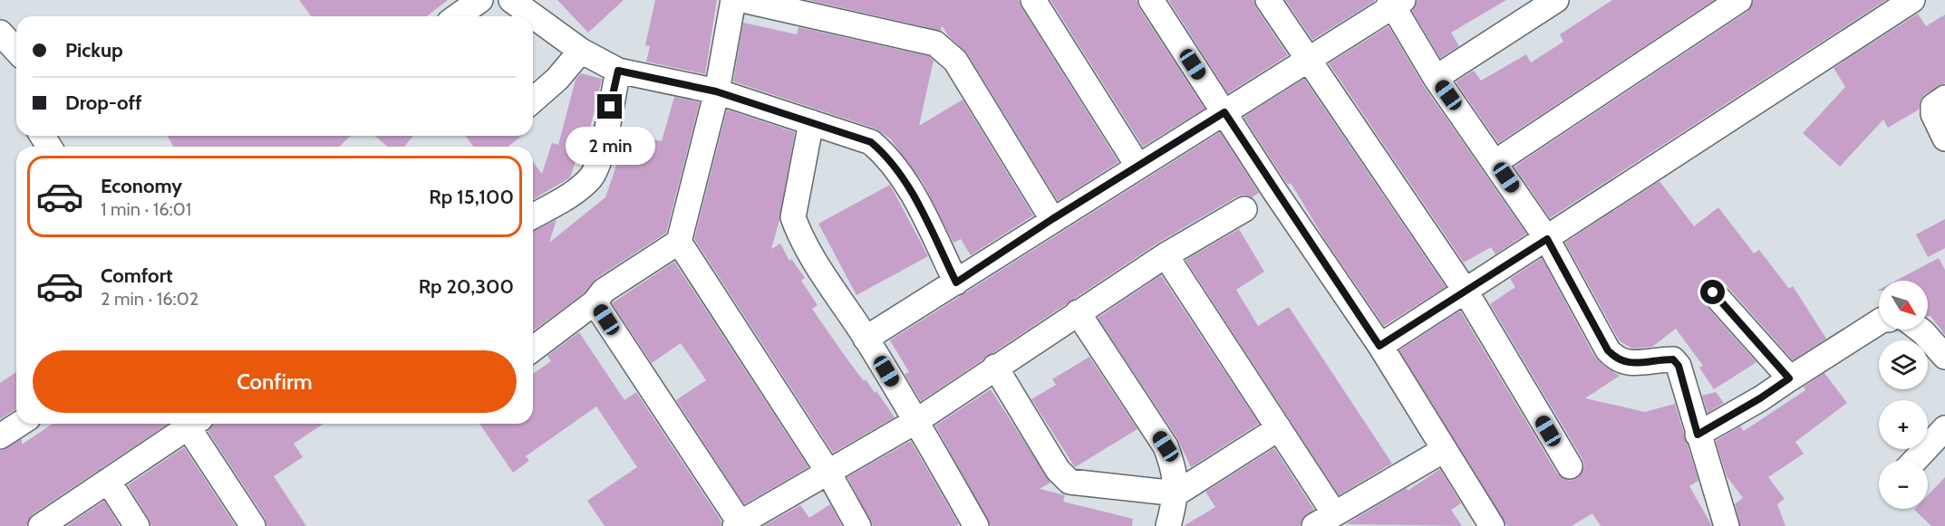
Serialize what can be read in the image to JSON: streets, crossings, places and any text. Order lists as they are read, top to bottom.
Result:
{
  "north": "bottom right",
  "page": {
    "banner": ["Pickup", "Drop-off"],
    "bubble": "2 min",
    "list": [
      {
        "name": "Economy",
        "note": "1 min · 16:01",
        "value": "Rp 15,100"
      },
      {
        "name": "Comfort",
        "note": "2 min · 16:02",
        "value": "Rp 20,300"
      }
    ],
    "map_buttons": ["+", "−"],
    "buttons": "Confirm"
  }
}
